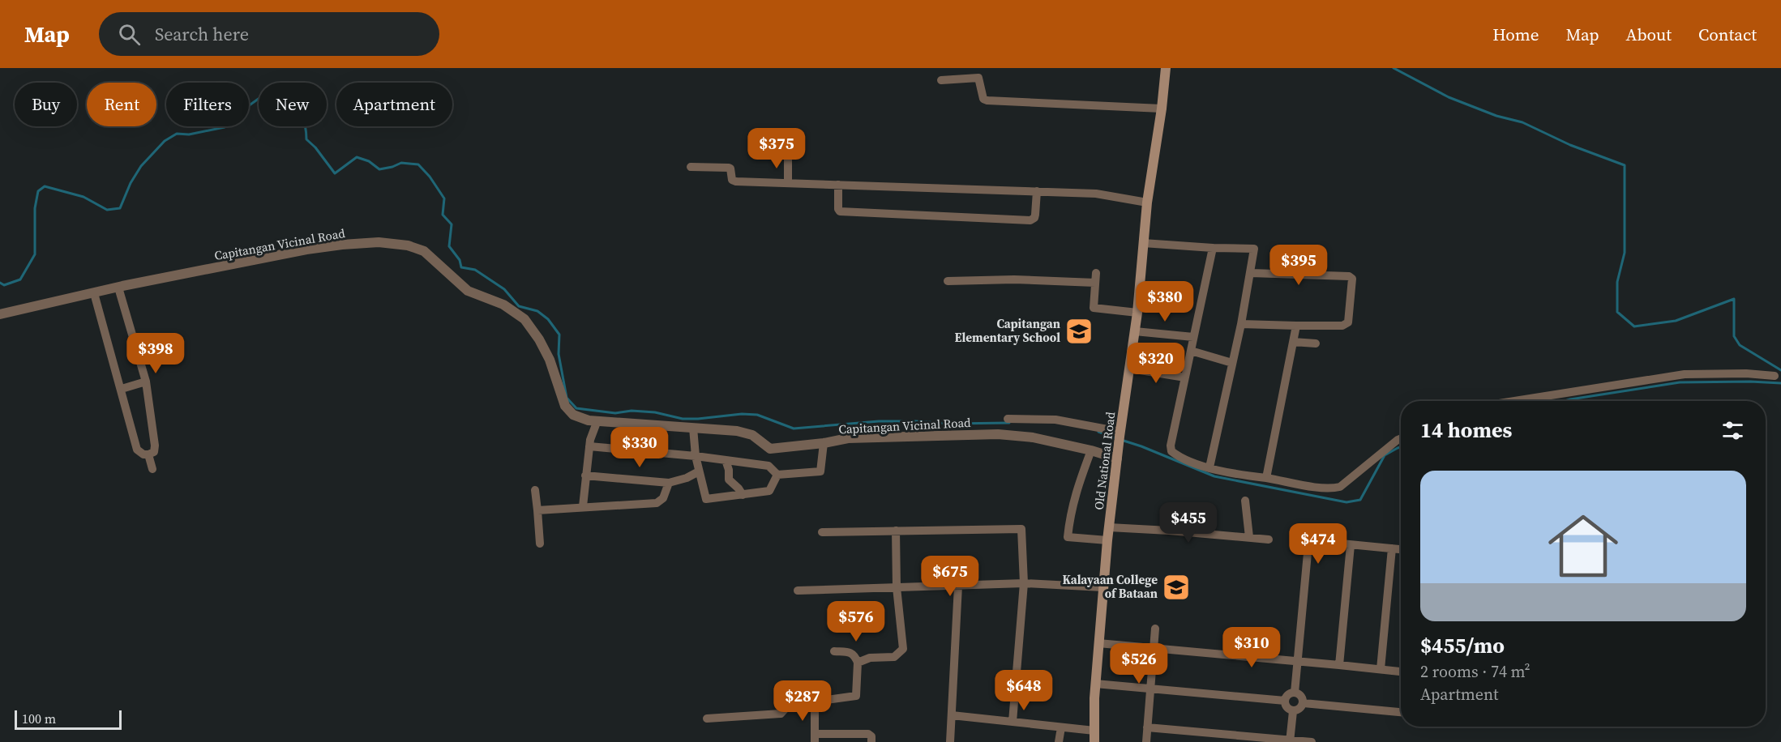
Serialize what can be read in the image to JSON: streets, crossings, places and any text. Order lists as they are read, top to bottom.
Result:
{
  "streets": {
    "main road": ["Old National Road"],
    "street": ["Capitangan Vicinal Road"]
  },
  "crossings": [
    ["Capitangan Vicinal Road", "Old National Road"]
  ],
  "places": {
    "school or university": ["Capitangan Elementary School", "Kalayaan College of Bataan"]
  },
  "scale_bar": "100 m",
  "page": {
    "header": "Map",
    "search": "Search here",
    "nav": [
      "Home",
      "Map",
      "About",
      "Contact"
    ],
    "chip": [
      "Buy",
      "Rent",
      "Filters",
      "New",
      "Apartment"
    ],
    "price": [
      "$375",
      "$395",
      "$380",
      "$398",
      "$320",
      "$330",
      "$455",
      "$474",
      "$675",
      "$576",
      "$310",
      "$526",
      "$648",
      "$287"
    ],
    "heading": "14 homes",
    "list": [
      {
        "name": "$455/mo",
        "note": "2 rooms · 74 m² · Apartment"
      }
    ],
    "scale": "100 m"
  }
}
